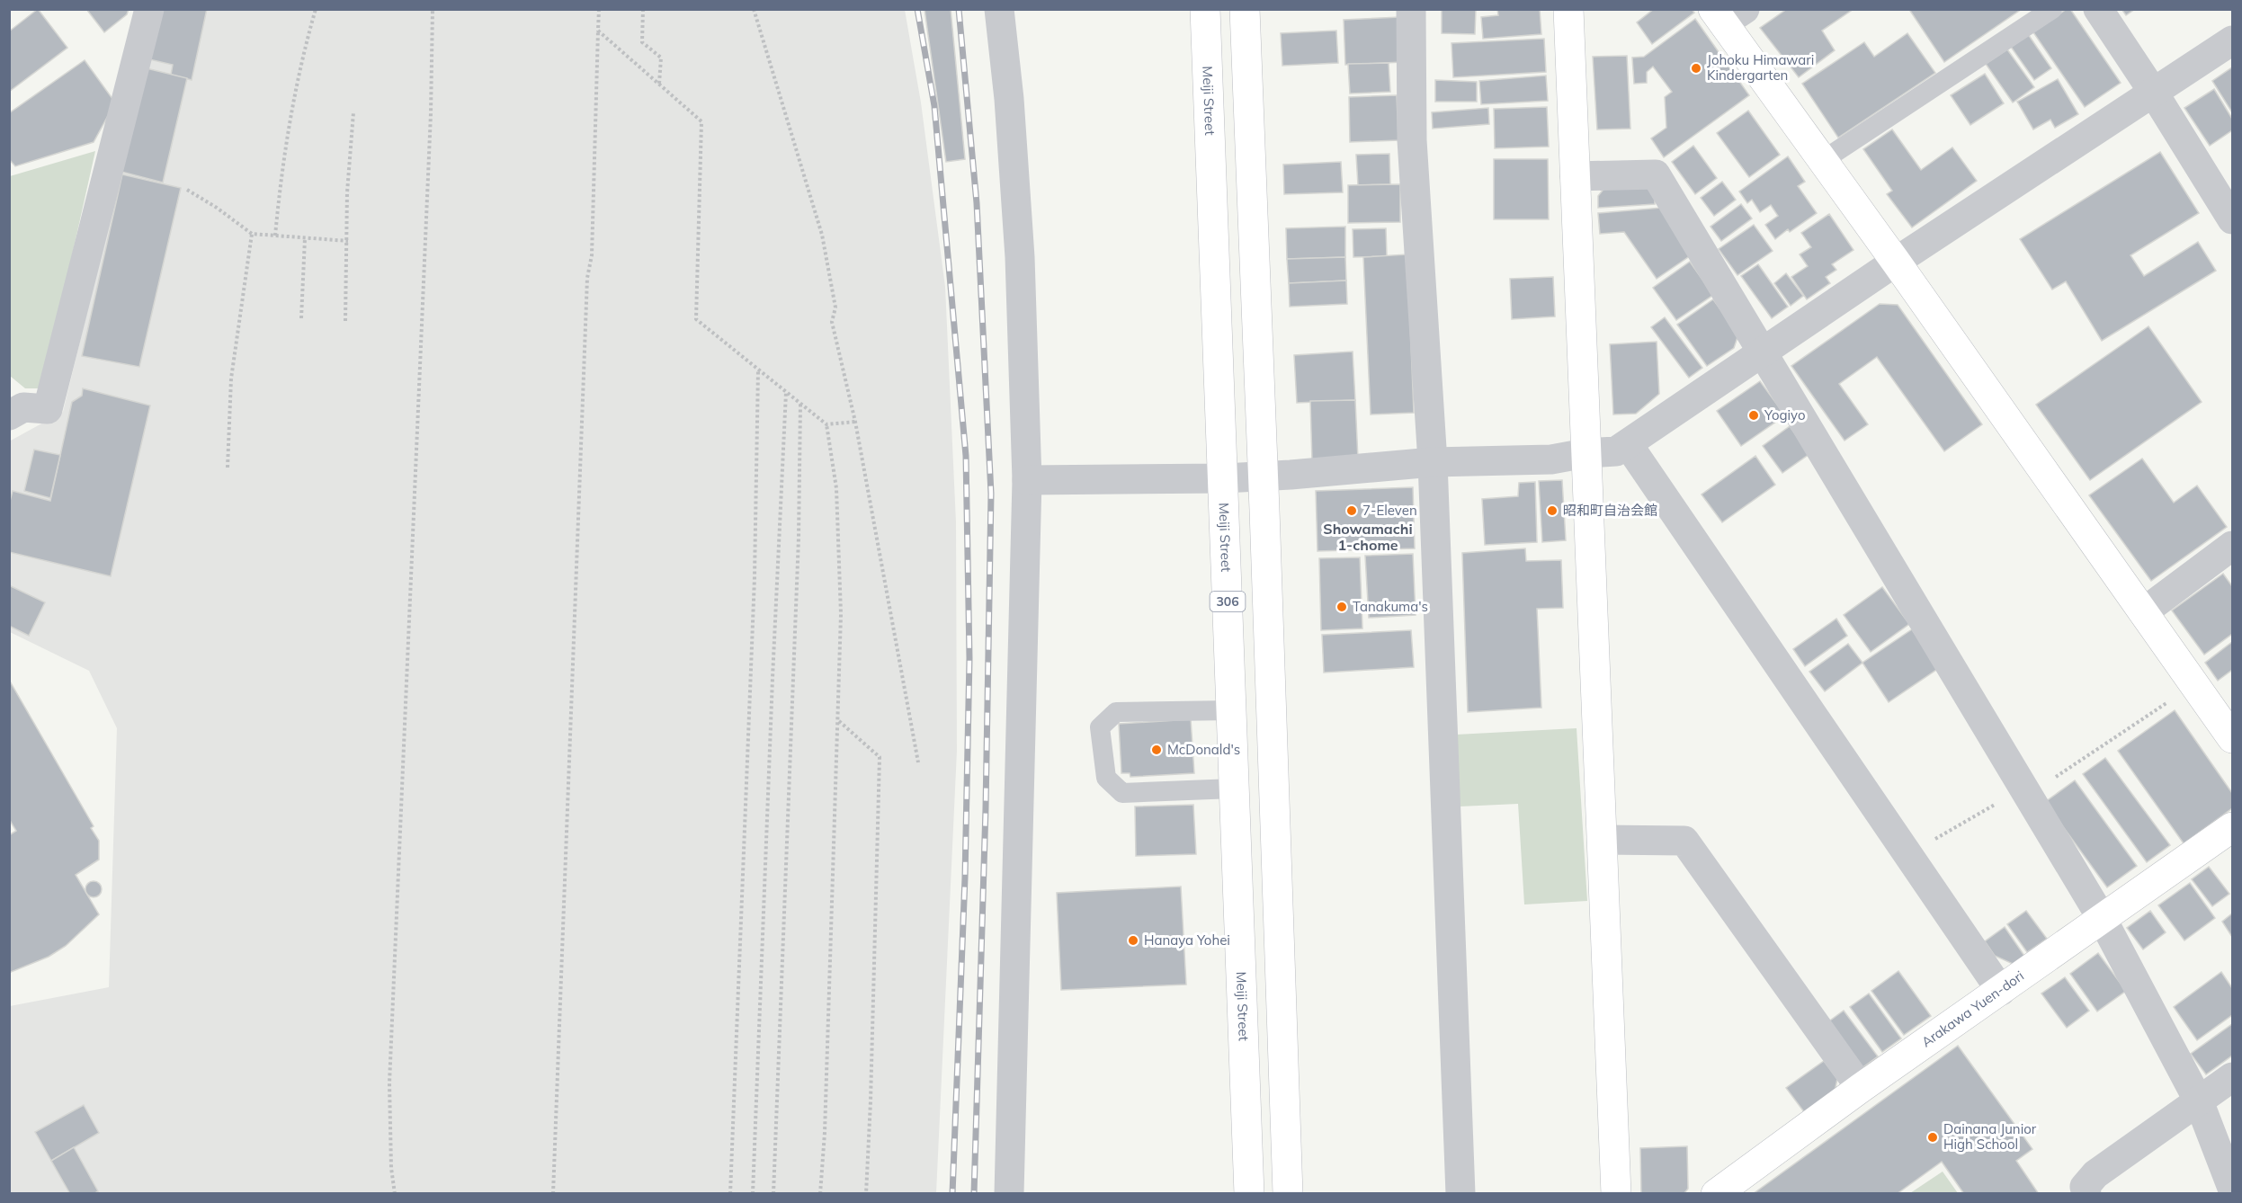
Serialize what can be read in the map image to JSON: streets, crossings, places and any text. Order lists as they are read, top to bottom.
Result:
{
  "streets": {
    "street": ["Meiji Street", "306", "Arakawa Yuen-dori"]
  },
  "districts": ["Showamachi 1-chome"],
  "places": [
    "Johoku Himawari Kindergarten",
    "Yogiyo",
    "7-Eleven",
    "昭和町自治会館",
    "Tanakuma's",
    "McDonald's",
    "Hanaya Yohei",
    "Dainana Junior High School"
  ]
}
